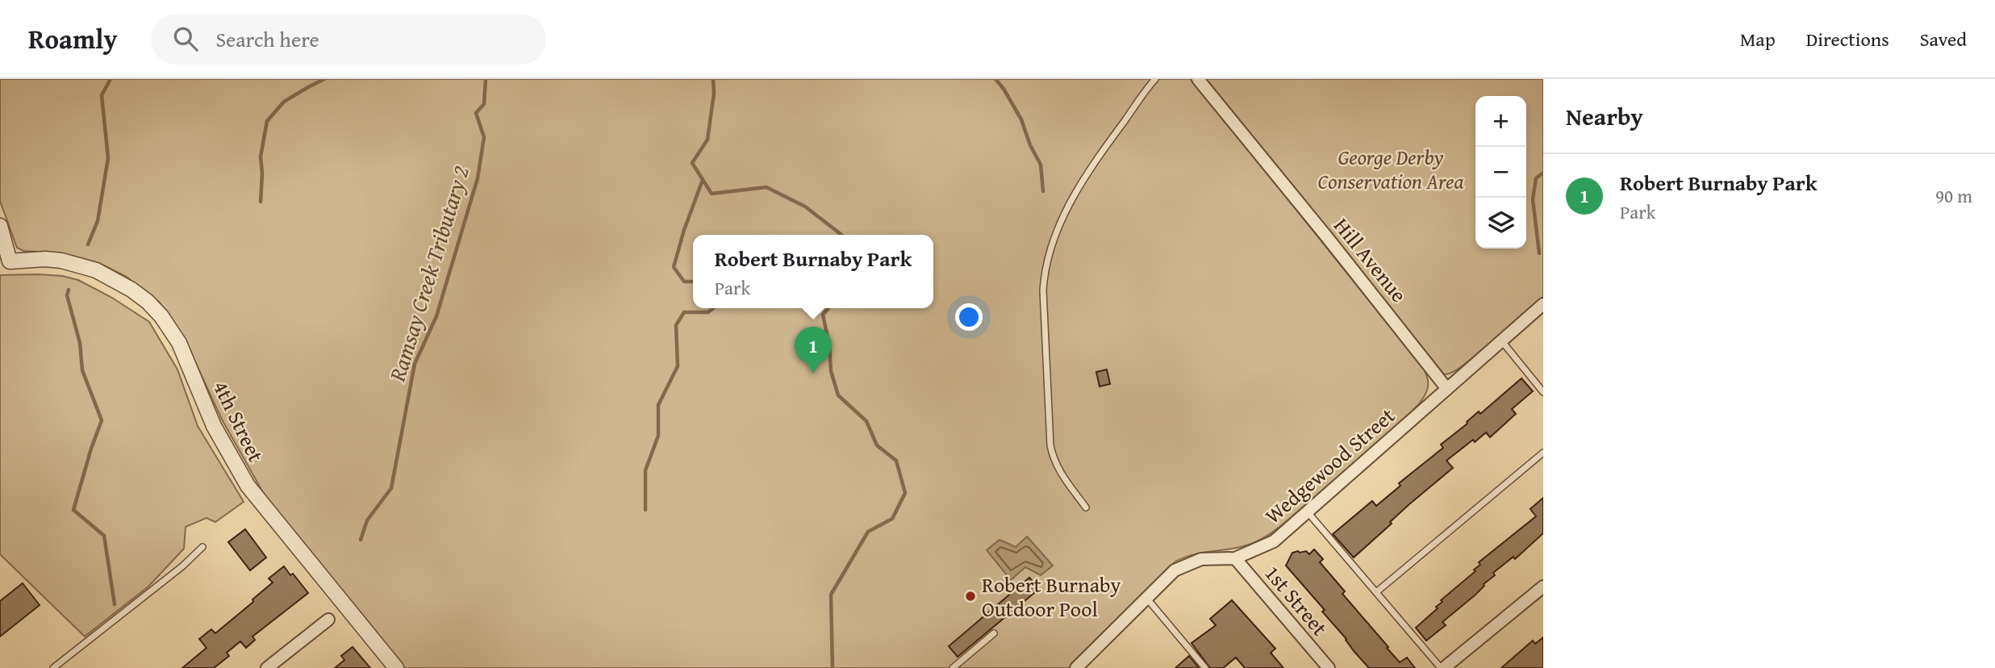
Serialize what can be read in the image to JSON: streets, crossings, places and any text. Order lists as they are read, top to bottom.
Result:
{
  "streets": {
    "street": [
      "Hill Avenue",
      "4th Street",
      "Wedgewood Street",
      "1st Street"
    ]
  },
  "crossings": [
    ["Hill Avenue", "Wedgewood Street"],
    ["Wedgewood Street", "1st Street"]
  ],
  "water": ["Ramsay Creek Tributary 2"],
  "parks": ["George Derby Conservation Area"],
  "places": ["Robert Burnaby Outdoor Pool"],
  "page": {
    "header": "Roamly",
    "search": "Search here",
    "nav": ["Map", "Directions", "Saved"],
    "heading": "Nearby",
    "map_buttons": ["+", "−"],
    "list": [
      {
        "mark": "1",
        "name": "Robert Burnaby Park",
        "note": "Park",
        "value": "90 m"
      }
    ],
    "popup": ["Robert Burnaby Park", "Park"],
    "pins": "1"
  }
}
